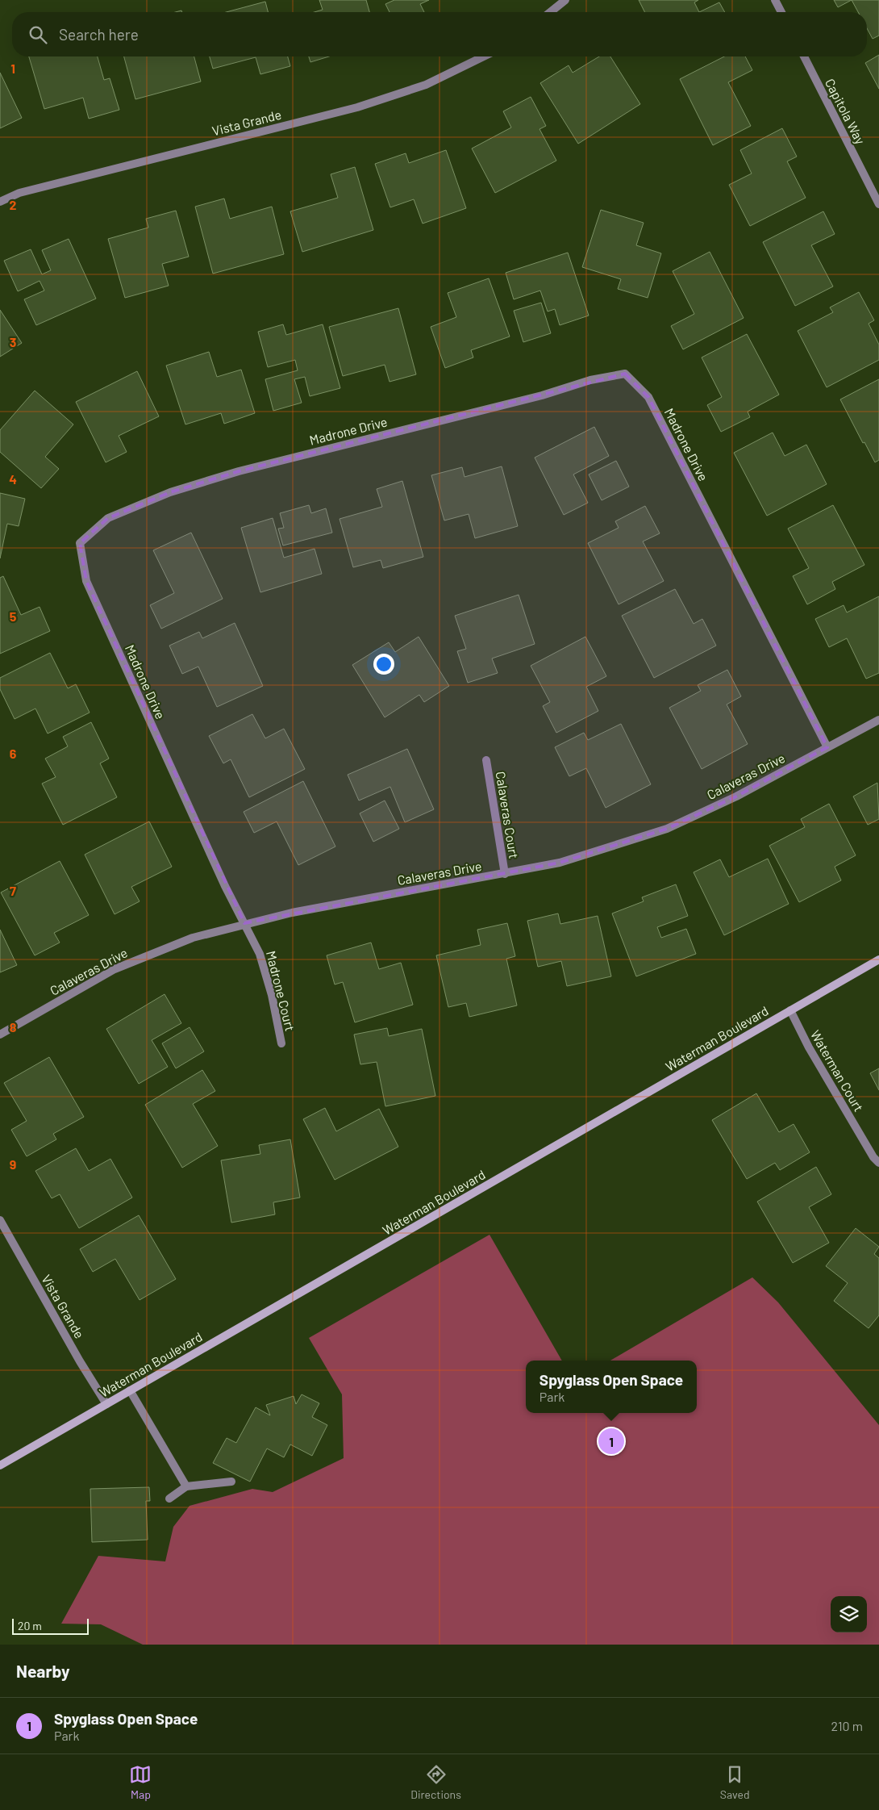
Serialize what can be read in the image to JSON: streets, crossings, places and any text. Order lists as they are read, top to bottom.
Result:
{
  "streets": {
    "main road": ["Waterman Boulevard"],
    "street": [
      "Capitola Way",
      "Vista Grande",
      "Madrone Drive",
      "Calaveras Drive",
      "Calaveras Court",
      "Madrone Court",
      "Waterman Court"
    ]
  },
  "crossings": [
    ["Vista Grande", "Waterman Boulevard"],
    ["Madrone Drive", "Calaveras Drive"],
    ["Madrone Drive", "Madrone Court"],
    ["Calaveras Drive", "Calaveras Court"],
    ["Calaveras Drive", "Madrone Court"],
    ["Waterman Boulevard", "Waterman Court"]
  ],
  "scale_bar": "20 m",
  "page": {
    "search": "Search here",
    "popup": ["Spyglass Open Space", "Park"],
    "pins": "1",
    "scale": "20 m",
    "heading": "Nearby",
    "list": [
      {
        "mark": "1",
        "name": "Spyglass Open Space",
        "note": "Park",
        "value": "210 m"
      }
    ],
    "nav": ["Map", "Directions", "Saved"]
  },
  "grid": {
    "rows": [
      "1",
      "2",
      "3",
      "4",
      "5",
      "6",
      "7",
      "8",
      "9"
    ]
  }
}
